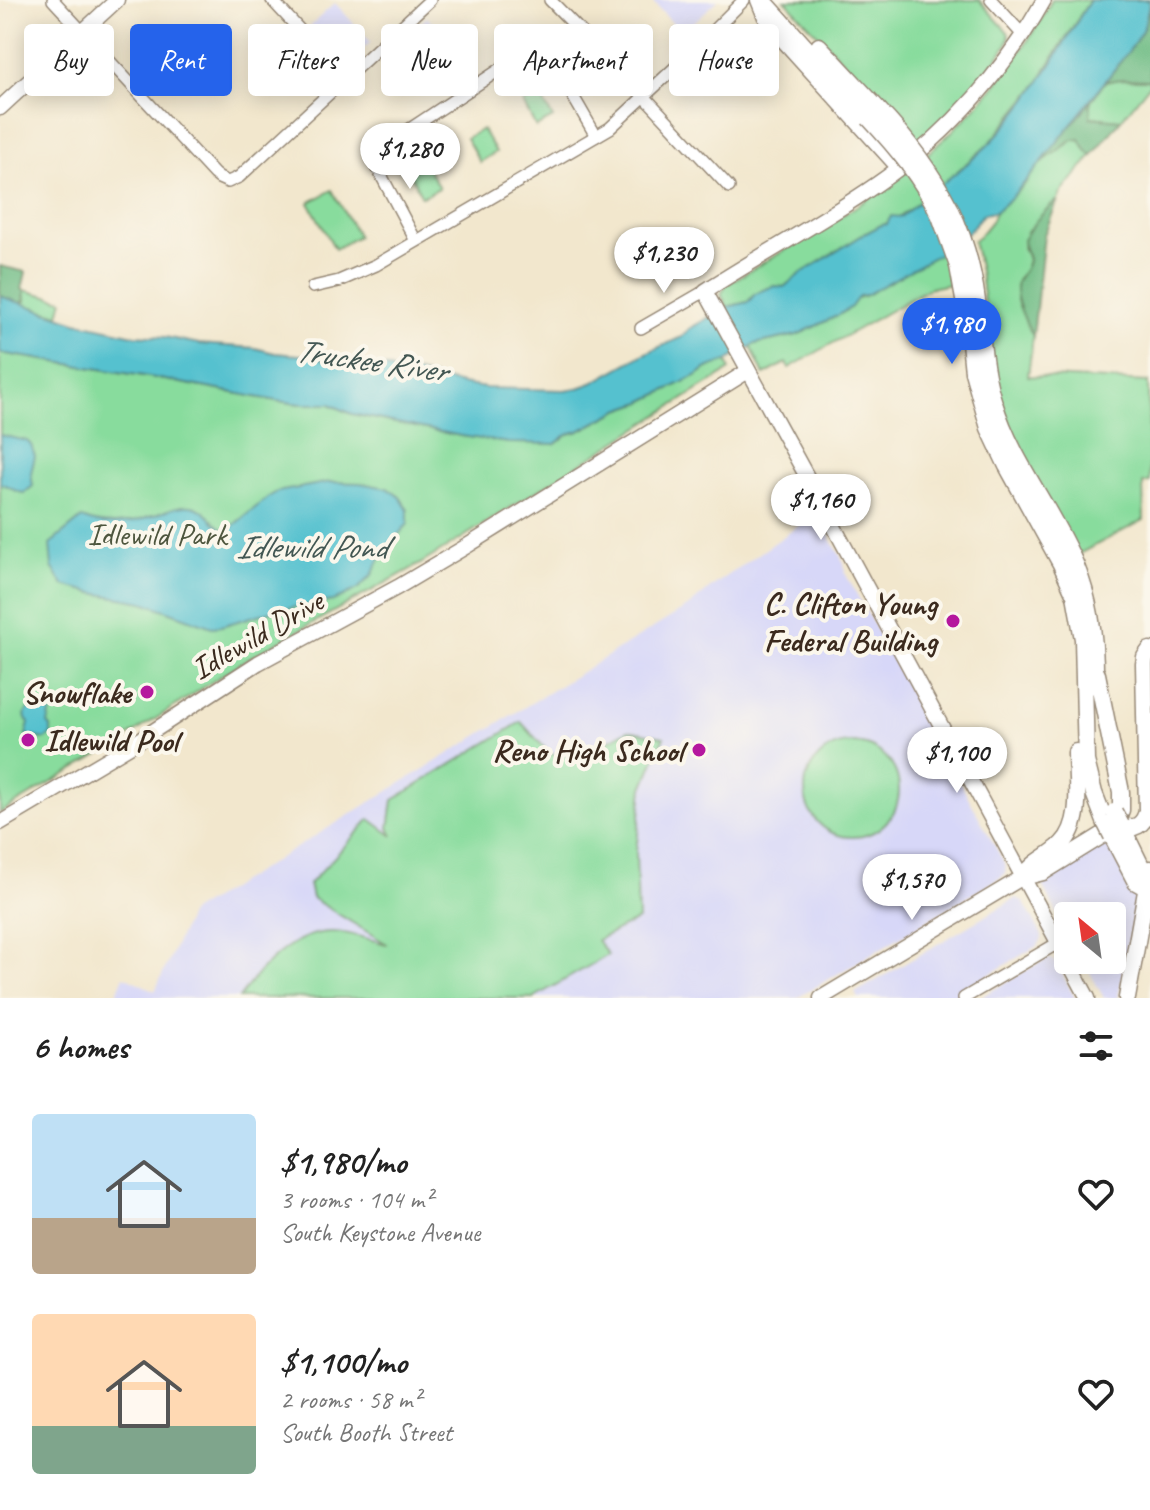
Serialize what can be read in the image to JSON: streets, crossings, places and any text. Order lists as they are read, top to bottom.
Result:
{
  "streets": {
    "street": ["Idlewild Drive"]
  },
  "water": ["Truckee River", "Idlewild Pond"],
  "parks": ["Idlewild Park"],
  "places": [
    "C. Clifton Young Federal Building",
    "Snowflake",
    "Idlewild Pool",
    "Reno High School"
  ],
  "north": "top left",
  "page": {
    "chip": [
      "Buy",
      "Rent",
      "Filters",
      "New",
      "Apartment",
      "House"
    ],
    "price": [
      "$1,280",
      "$1,230",
      "$1,980",
      "$1,160",
      "$1,100",
      "$1,570"
    ],
    "heading": "6 homes",
    "list": [
      {
        "name": "$1,980/mo",
        "note": "3 rooms · 104 m² · South Keystone Avenue"
      },
      {
        "name": "$1,100/mo",
        "note": "2 rooms · 58 m² · South Booth Street"
      }
    ]
  }
}
